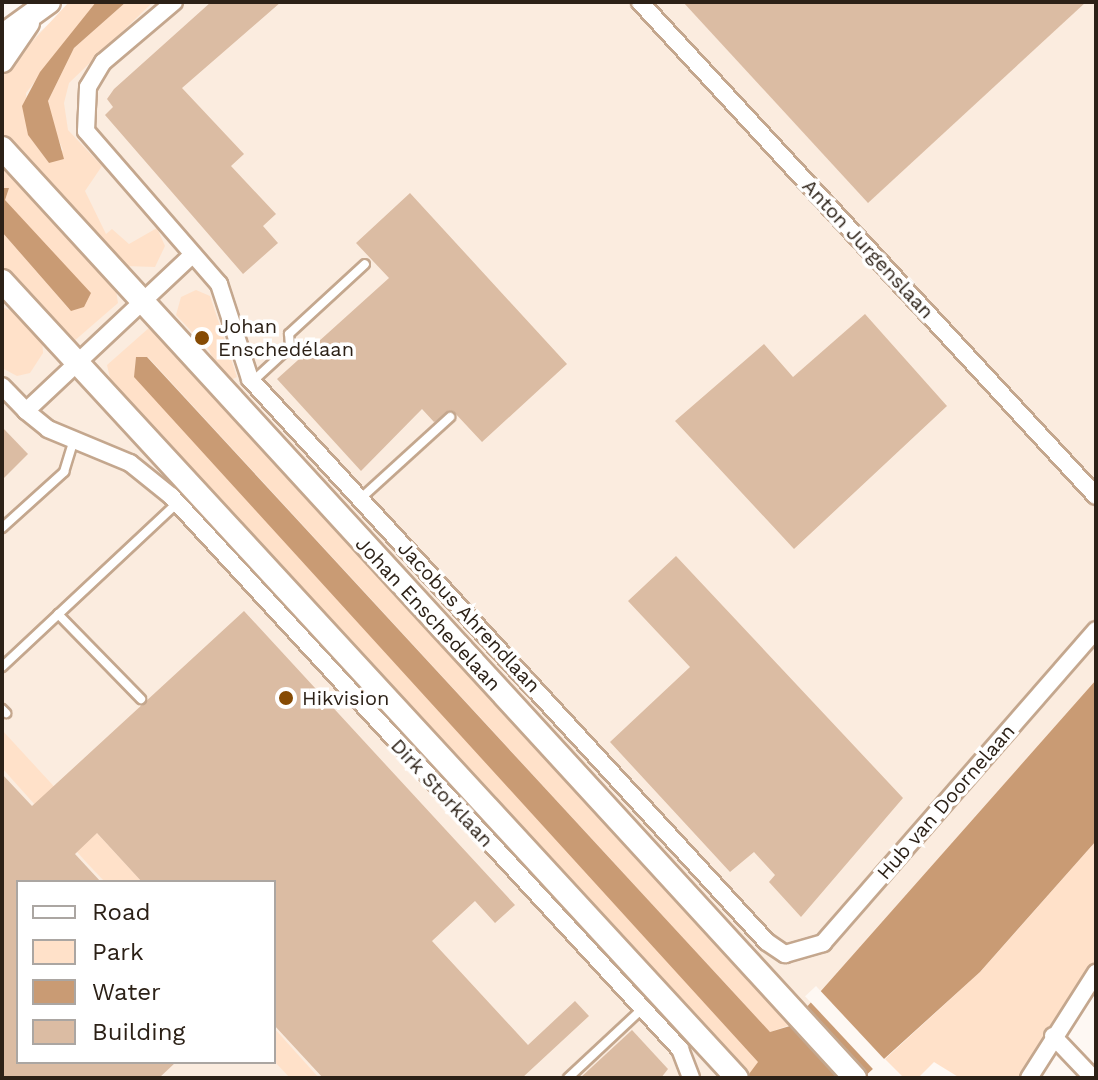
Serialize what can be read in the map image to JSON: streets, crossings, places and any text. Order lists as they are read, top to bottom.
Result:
{
  "streets": {
    "street": [
      "Anton Jurgenslaan",
      "Johan Enschedelaan",
      "Jacobus Ahrendlaan",
      "Dirk Storklaan",
      "Hub van Doornelaan"
    ]
  },
  "crossings": [
    ["Jacobus Ahrendlaan", "Hub van Doornelaan"]
  ],
  "places": ["Johan Enschedélaan", "Hikvision"],
  "legend": [
    "Road",
    "Park",
    "Water",
    "Building"
  ]
}
